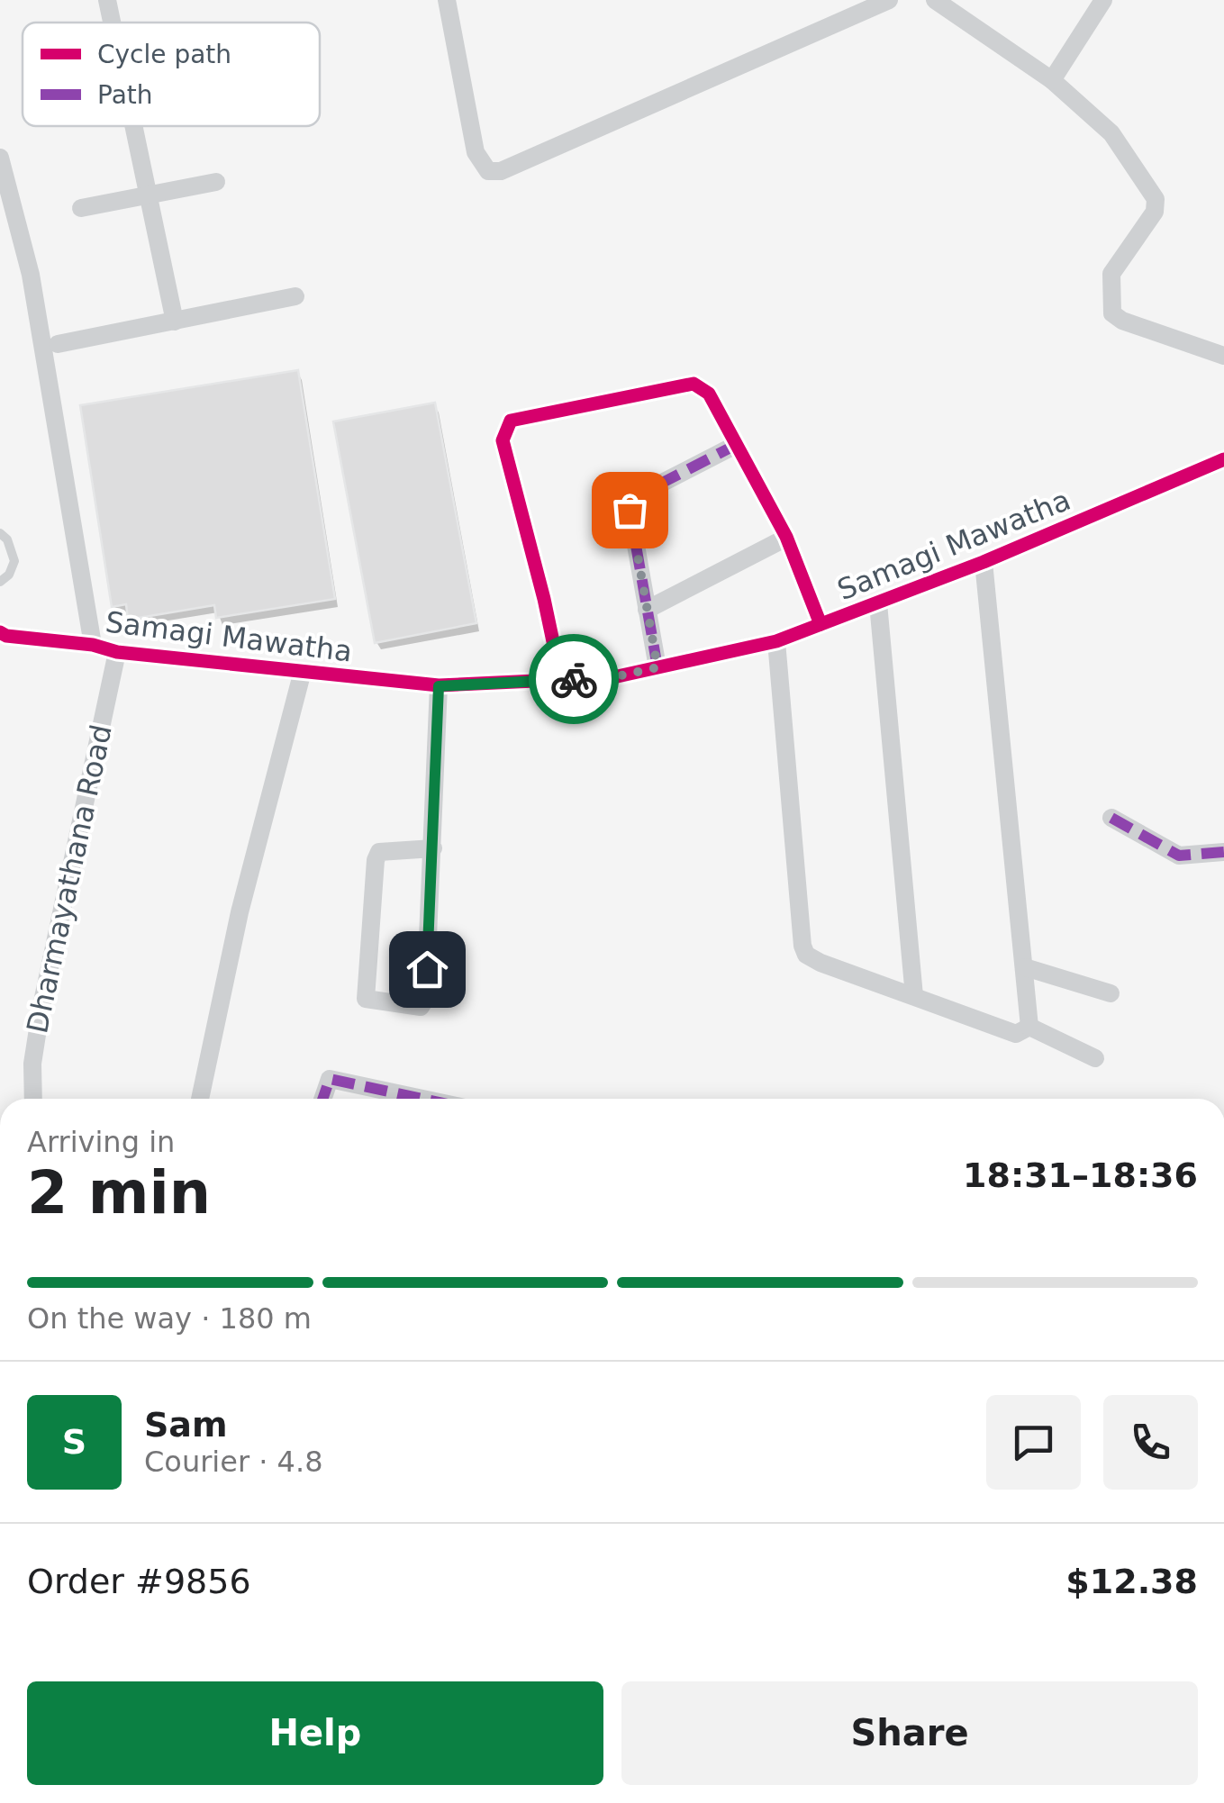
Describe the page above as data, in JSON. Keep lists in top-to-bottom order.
{
  "streets": {
    "street": ["Samagi Mawatha", "Dharmayathana Road"]
  },
  "crossings": [
    ["Samagi Mawatha", "Dharmayathana Road"]
  ],
  "legend": ["Cycle path", "Path"],
  "page": {
    "heading": ["2 min", "Arriving in", "18:31–18:36"],
    "panel": [
      "Sam",
      "Courier · 4.8",
      "Order #9856",
      "$12.38"
    ],
    "bar": "On the way · 180 m",
    "round": "S",
    "buttons": ["Help", "Share"]
  }
}
